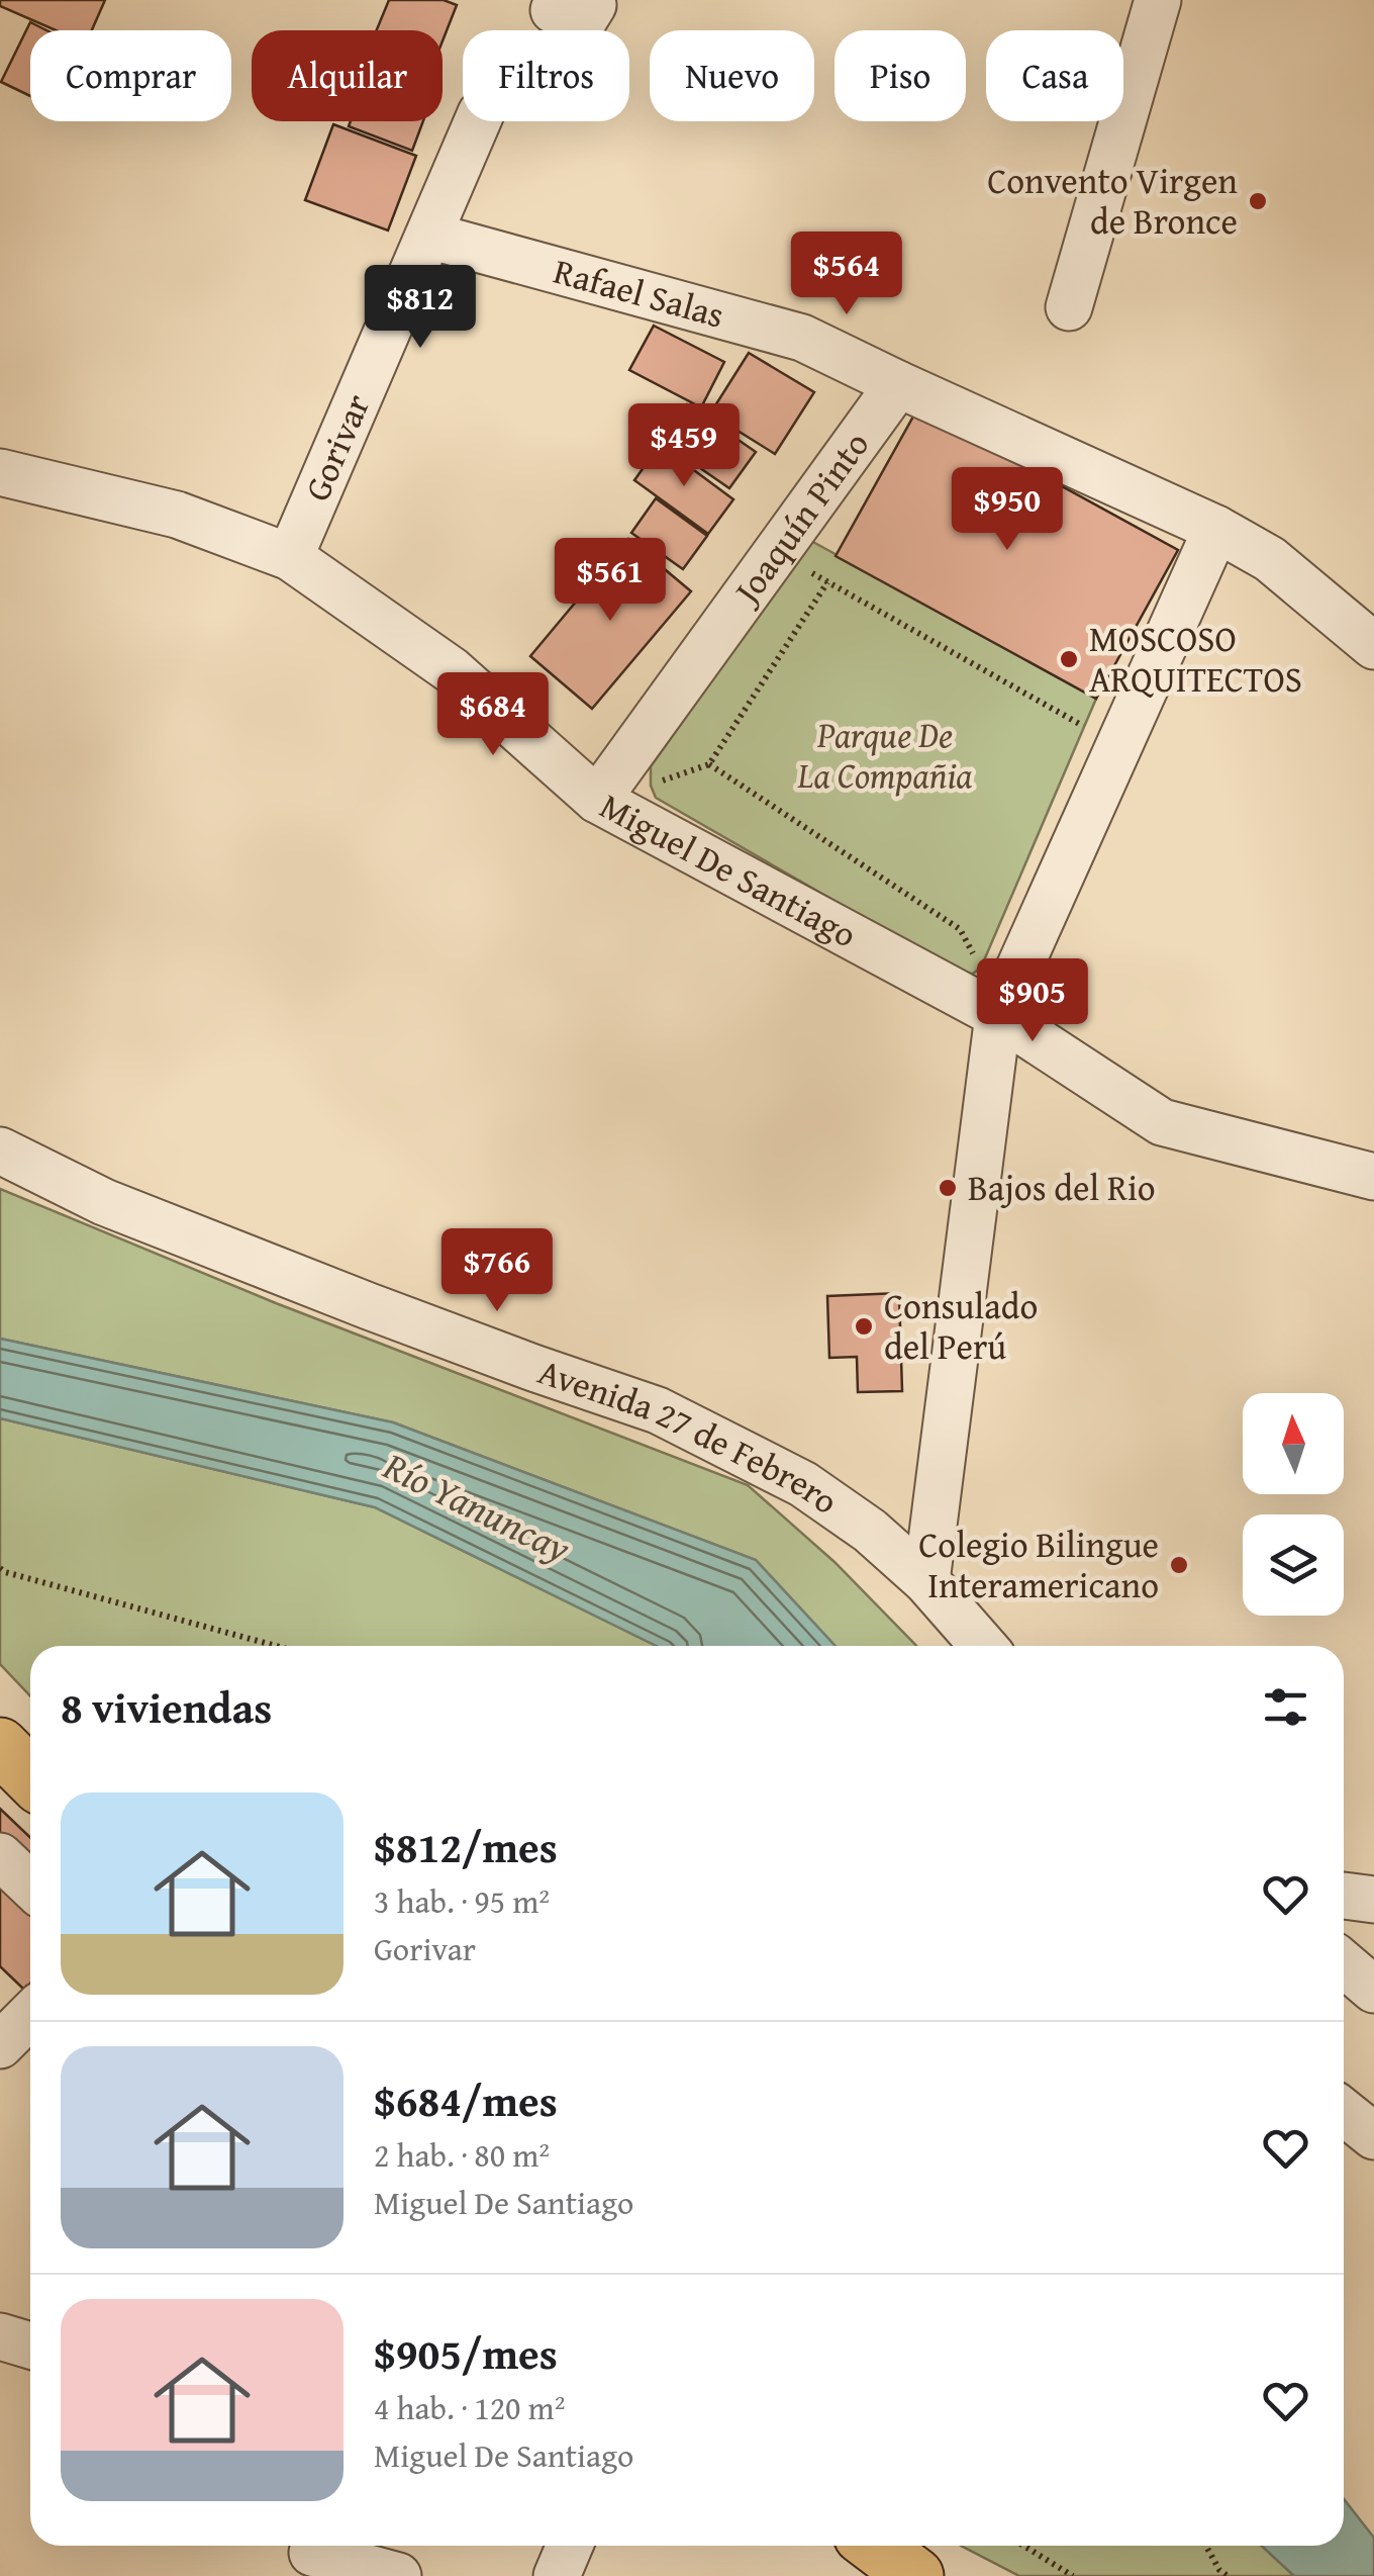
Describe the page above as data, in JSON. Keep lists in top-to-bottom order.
{
  "streets": {
    "street": [
      "Rafael Salas",
      "Gorivar",
      "Joaquín Pinto",
      "Miguel De Santiago",
      "Avenida 27 de Febrero"
    ]
  },
  "crossings": [
    ["Rafael Salas", "Gorivar"],
    ["Rafael Salas", "Joaquín Pinto"],
    ["Gorivar", "Miguel De Santiago"],
    ["Joaquín Pinto", "Miguel De Santiago"]
  ],
  "water": ["Río Yanuncay"],
  "parks": ["Parque De La Compañia"],
  "places": [
    "Convento Virgen de Bronce",
    "MOSCOSO ARQUITECTOS",
    "Bajos del Rio",
    "Consulado del Perú",
    "Colegio Bilingue Interamericano"
  ],
  "north": "top",
  "page": {
    "chip": [
      "Comprar",
      "Alquilar",
      "Filtros",
      "Nuevo",
      "Piso",
      "Casa"
    ],
    "price": [
      "$564",
      "$812",
      "$459",
      "$950",
      "$561",
      "$684",
      "$905",
      "$766"
    ],
    "heading": "8 viviendas",
    "list": [
      {
        "name": "$812/mes",
        "note": "3 hab. · 95 m² · Gorivar"
      },
      {
        "name": "$684/mes",
        "note": "2 hab. · 80 m² · Miguel De Santiago"
      },
      {
        "name": "$905/mes",
        "note": "4 hab. · 120 m² · Miguel De Santiago"
      }
    ]
  }
}
